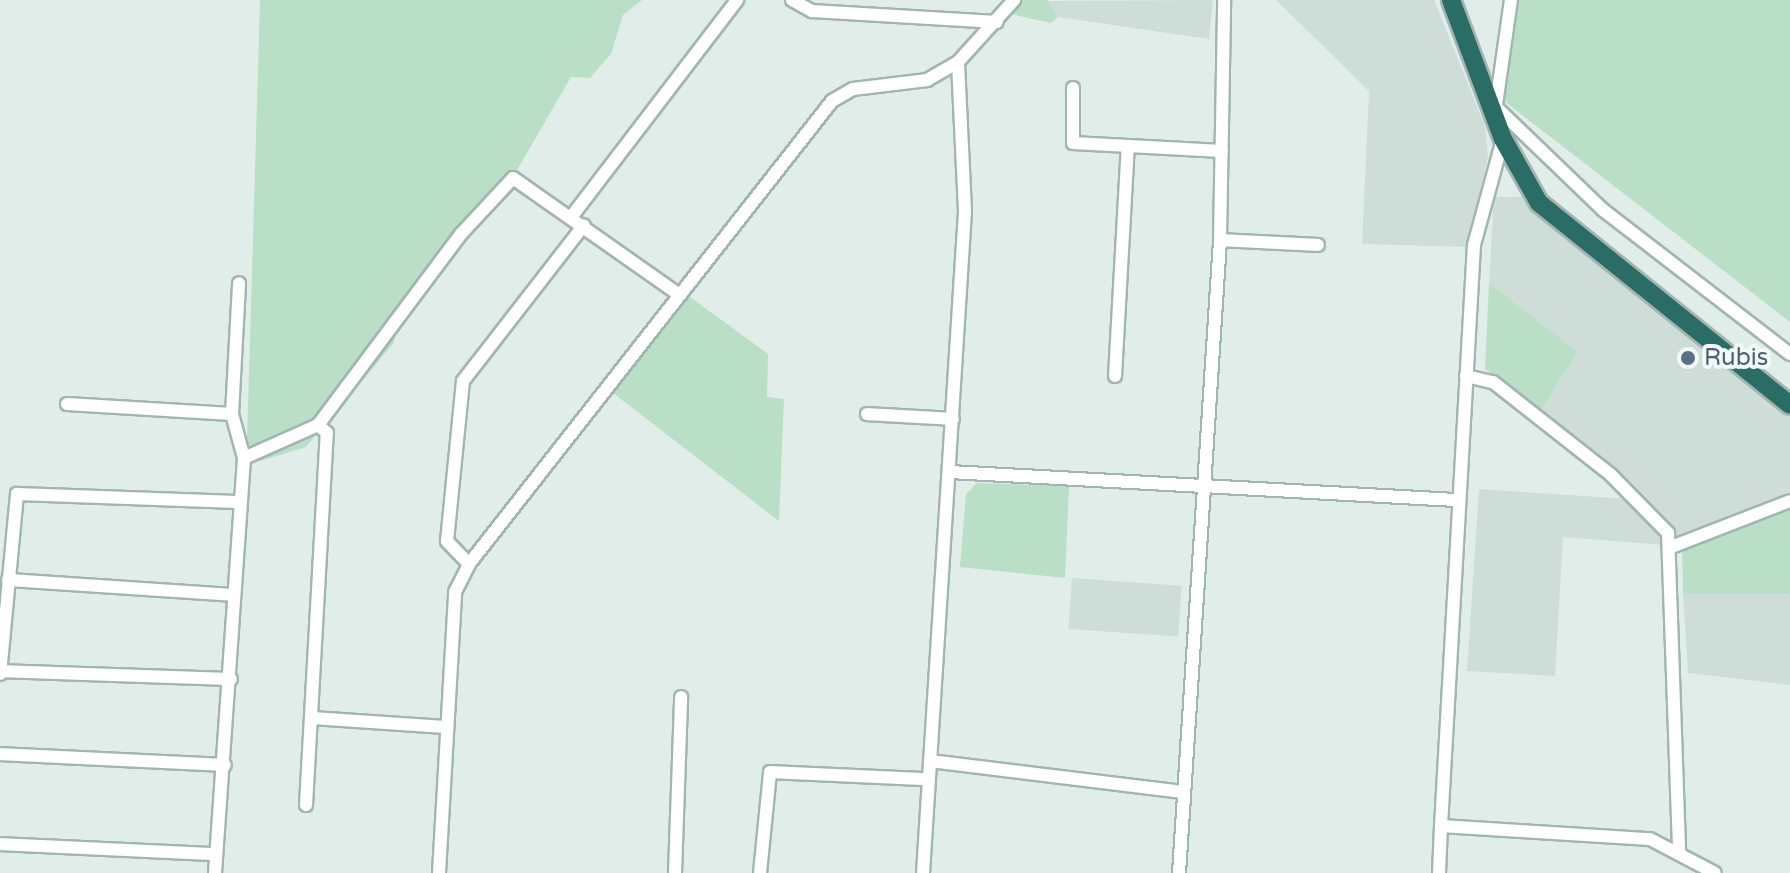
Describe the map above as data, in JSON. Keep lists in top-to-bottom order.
{
  "places": ["Rubis"]
}
